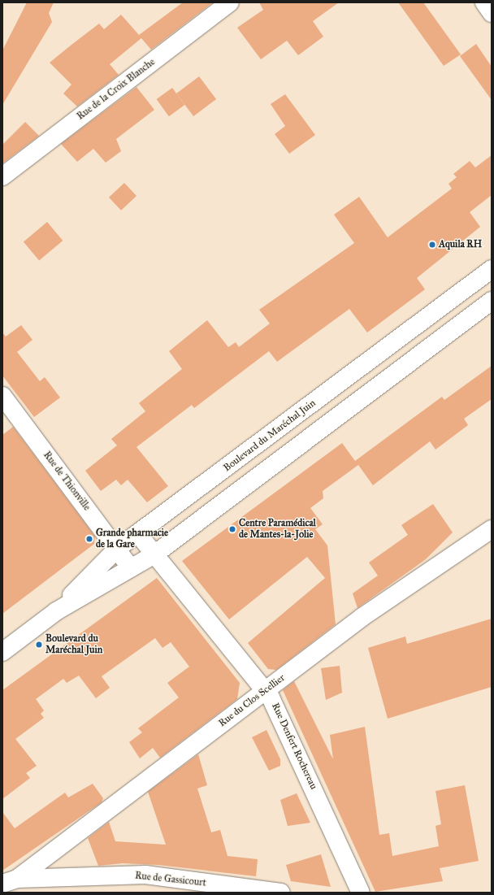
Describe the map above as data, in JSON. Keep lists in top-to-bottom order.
{
  "streets": {
    "street": [
      "Rue de la Croix Blanche",
      "Boulevard du Maréchal Juin",
      "Rue de Thionville",
      "Rue du Clos Scellier",
      "Rue Denfert Rochereau",
      "Rue de Gassicourt"
    ]
  },
  "crossings": [
    ["Boulevard du Maréchal Juin", "Rue de Thionville"],
    ["Boulevard du Maréchal Juin", "Rue Denfert Rochereau"],
    ["Rue du Clos Scellier", "Rue Denfert Rochereau"],
    ["Rue du Clos Scellier", "Rue de Gassicourt"]
  ],
  "places": [
    "Aquila RH",
    "Centre Paramédical de Mantes-la-Jolie",
    "Grande pharmacie de la Gare",
    "Boulevard du Maréchal Juin"
  ]
}
